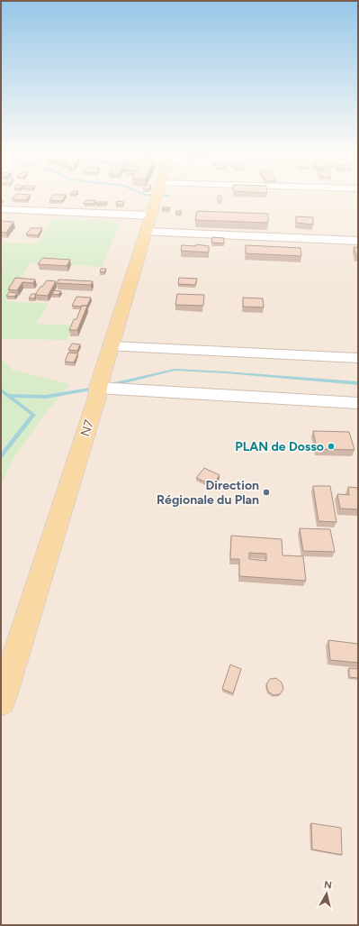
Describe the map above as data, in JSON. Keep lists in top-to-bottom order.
{
  "streets": {
    "main road": ["N7"]
  },
  "places": ["PLAN de Dosso", "Direction Régionale du Plan"],
  "north": "top"
}
